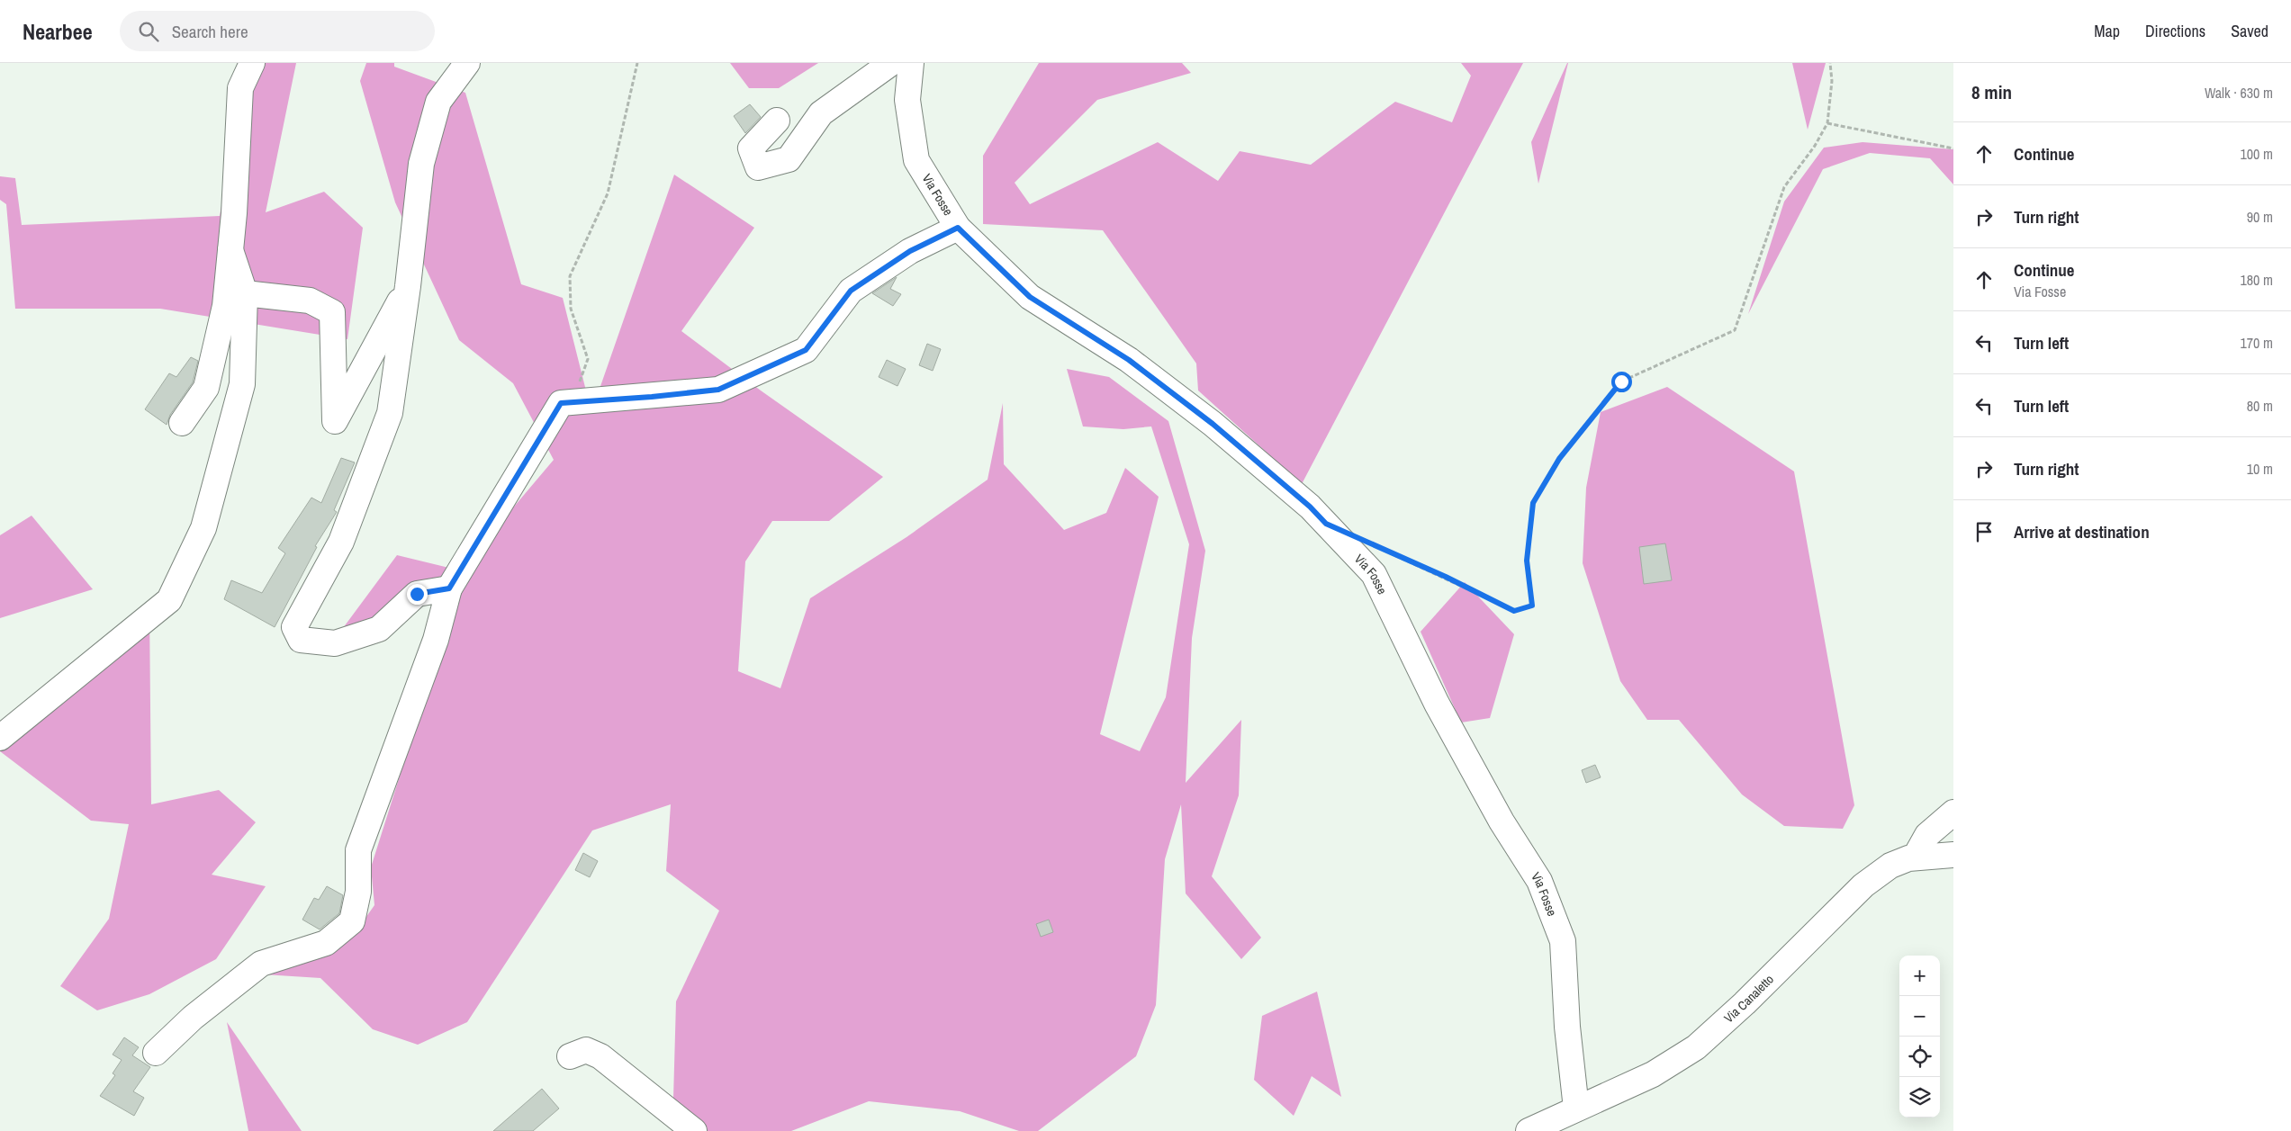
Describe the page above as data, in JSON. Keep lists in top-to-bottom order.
{
  "streets": {
    "street": ["Via Fosse", "Via Canaletto"]
  },
  "crossings": [
    ["Via Fosse", "Via Canaletto"]
  ],
  "page": {
    "header": "Nearbee",
    "search": "Search here",
    "nav": ["Map", "Directions", "Saved"],
    "heading": ["8 min", "Walk · 630 m"],
    "list": [
      ["Continue", "100 m"],
      ["Turn right", "90 m"],
      ["Continue", "Via Fosse", "180 m"],
      ["Turn left", "170 m"],
      ["Turn left", "80 m"],
      ["Turn right", "10 m"],
      "Arrive at destination"
    ],
    "map_buttons": ["+", "−"]
  }
}
